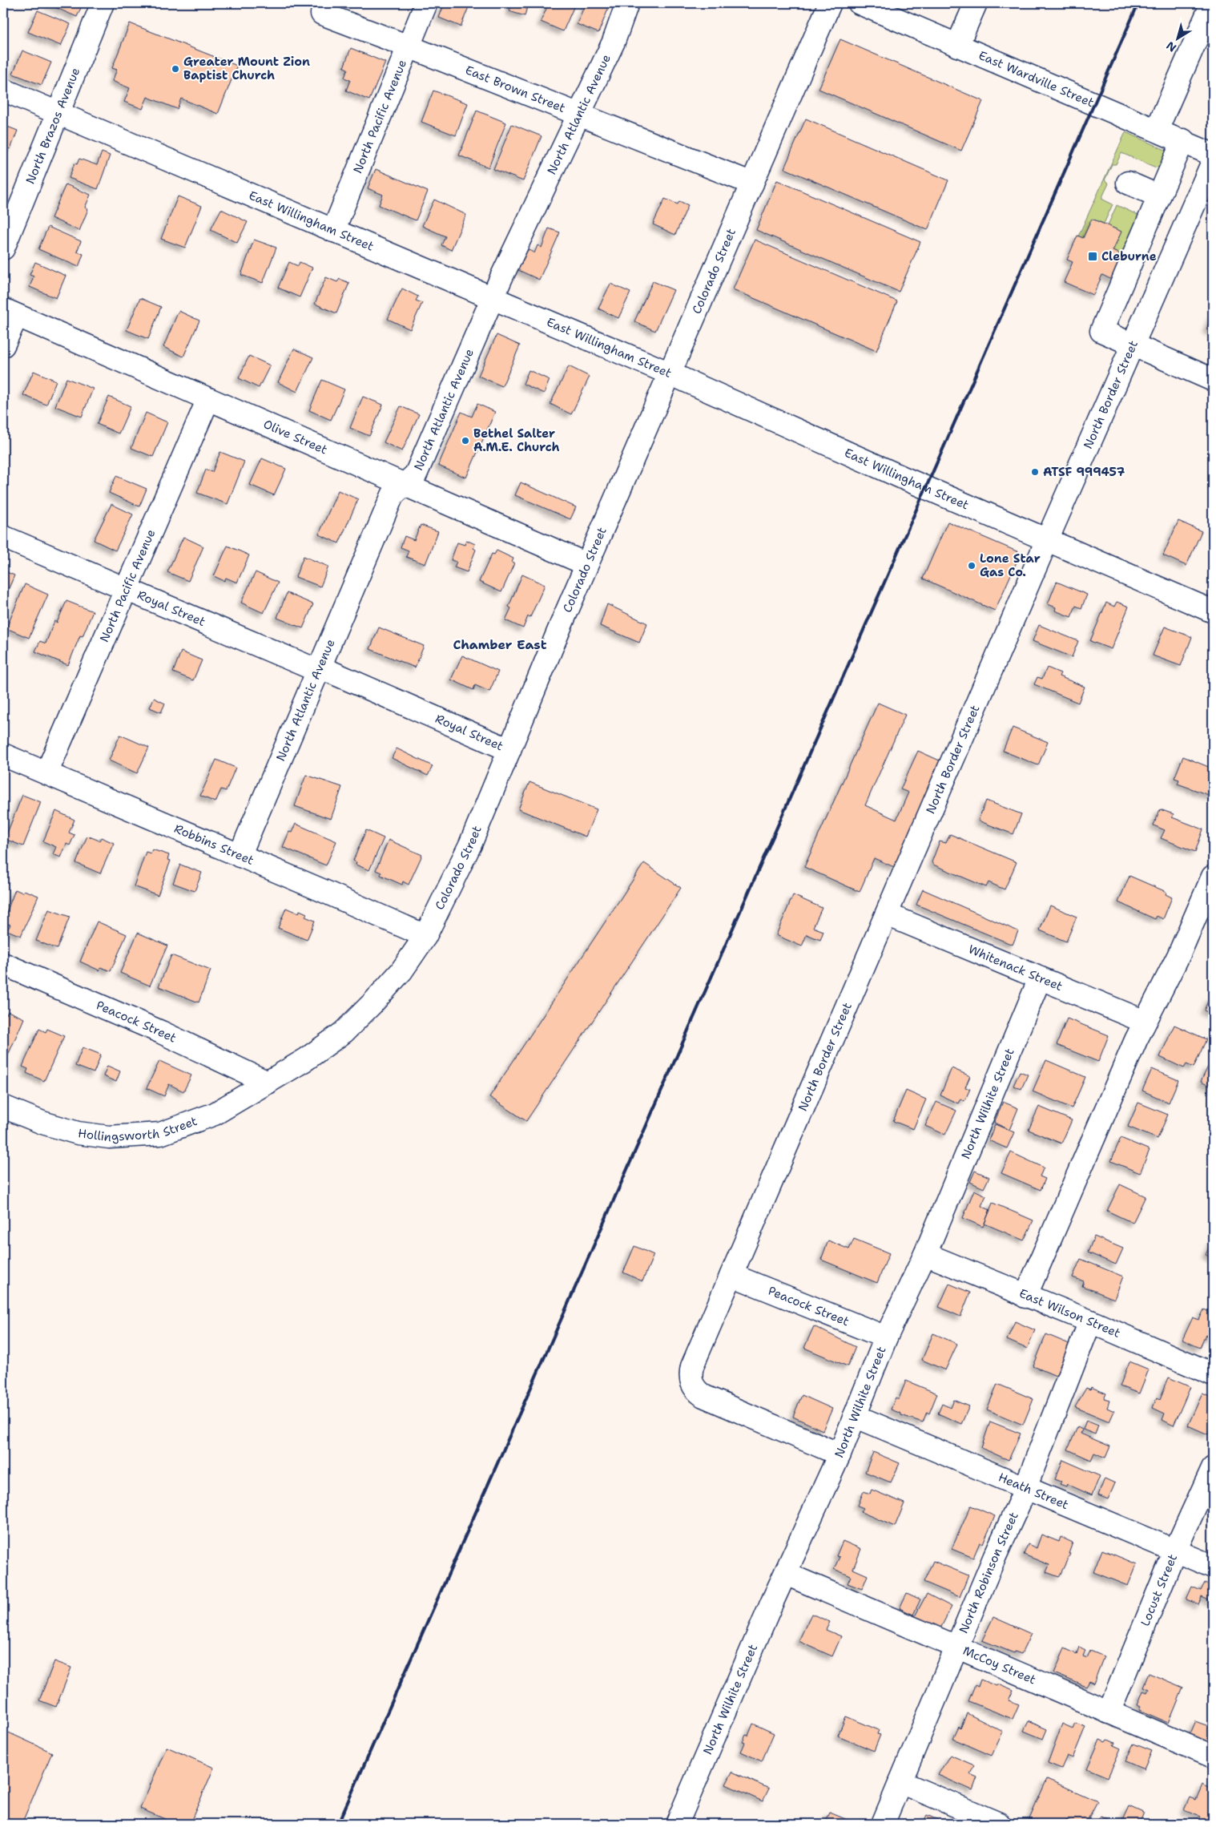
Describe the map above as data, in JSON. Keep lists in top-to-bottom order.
{
  "streets": {
    "street": [
      "East Wardville Street",
      "East Brown Street",
      "North Atlantic Avenue",
      "North Pacific Avenue",
      "North Brazos Avenue",
      "East Willingham Street",
      "Colorado Street",
      "North Border Street",
      "Olive Street",
      "Royal Street",
      "Robbins Street",
      "Whitenack Street",
      "Peacock Street",
      "North Wilhite Street",
      "Hollingsworth Street",
      "East Wilson Street",
      "Heath Street",
      "North Robinson Street",
      "Locust Street",
      "McCoy Street"
    ]
  },
  "crossings": [
    ["East Brown Street", "North Atlantic Avenue"],
    ["East Brown Street", "North Pacific Avenue"],
    ["East Brown Street", "Colorado Street"],
    ["North Atlantic Avenue", "East Willingham Street"],
    ["North Atlantic Avenue", "Olive Street"],
    ["North Atlantic Avenue", "Royal Street"],
    ["North Atlantic Avenue", "Robbins Street"],
    ["North Pacific Avenue", "East Willingham Street"],
    ["North Pacific Avenue", "Olive Street"],
    ["North Pacific Avenue", "Royal Street"],
    ["North Pacific Avenue", "Robbins Street"],
    ["North Brazos Avenue", "East Willingham Street"],
    ["East Willingham Street", "Colorado Street"],
    ["East Willingham Street", "North Border Street"],
    ["Colorado Street", "Olive Street"],
    ["Colorado Street", "Royal Street"],
    ["Colorado Street", "Robbins Street"],
    ["Colorado Street", "Peacock Street"],
    ["Colorado Street", "Hollingsworth Street"],
    ["North Border Street", "Whitenack Street"],
    ["North Border Street", "Peacock Street"],
    ["North Border Street", "North Wilhite Street"],
    ["Whitenack Street", "North Wilhite Street"],
    ["Peacock Street", "North Wilhite Street"],
    ["Peacock Street", "Hollingsworth Street"],
    ["North Wilhite Street", "East Wilson Street"],
    ["North Wilhite Street", "Heath Street"],
    ["North Wilhite Street", "McCoy Street"],
    ["East Wilson Street", "North Robinson Street"],
    ["Heath Street", "North Robinson Street"],
    ["Heath Street", "Locust Street"],
    ["North Robinson Street", "McCoy Street"],
    ["Locust Street", "McCoy Street"]
  ],
  "districts": ["Chamber East"],
  "places": {
    "other": [
      "Greater Mount Zion Baptist Church",
      "Bethel Salter A.M.E. Church",
      "ATSF 999457",
      "Lone Star Gas Co."
    ],
    "transit": ["Cleburne"]
  },
  "north": "bottom left"
}
